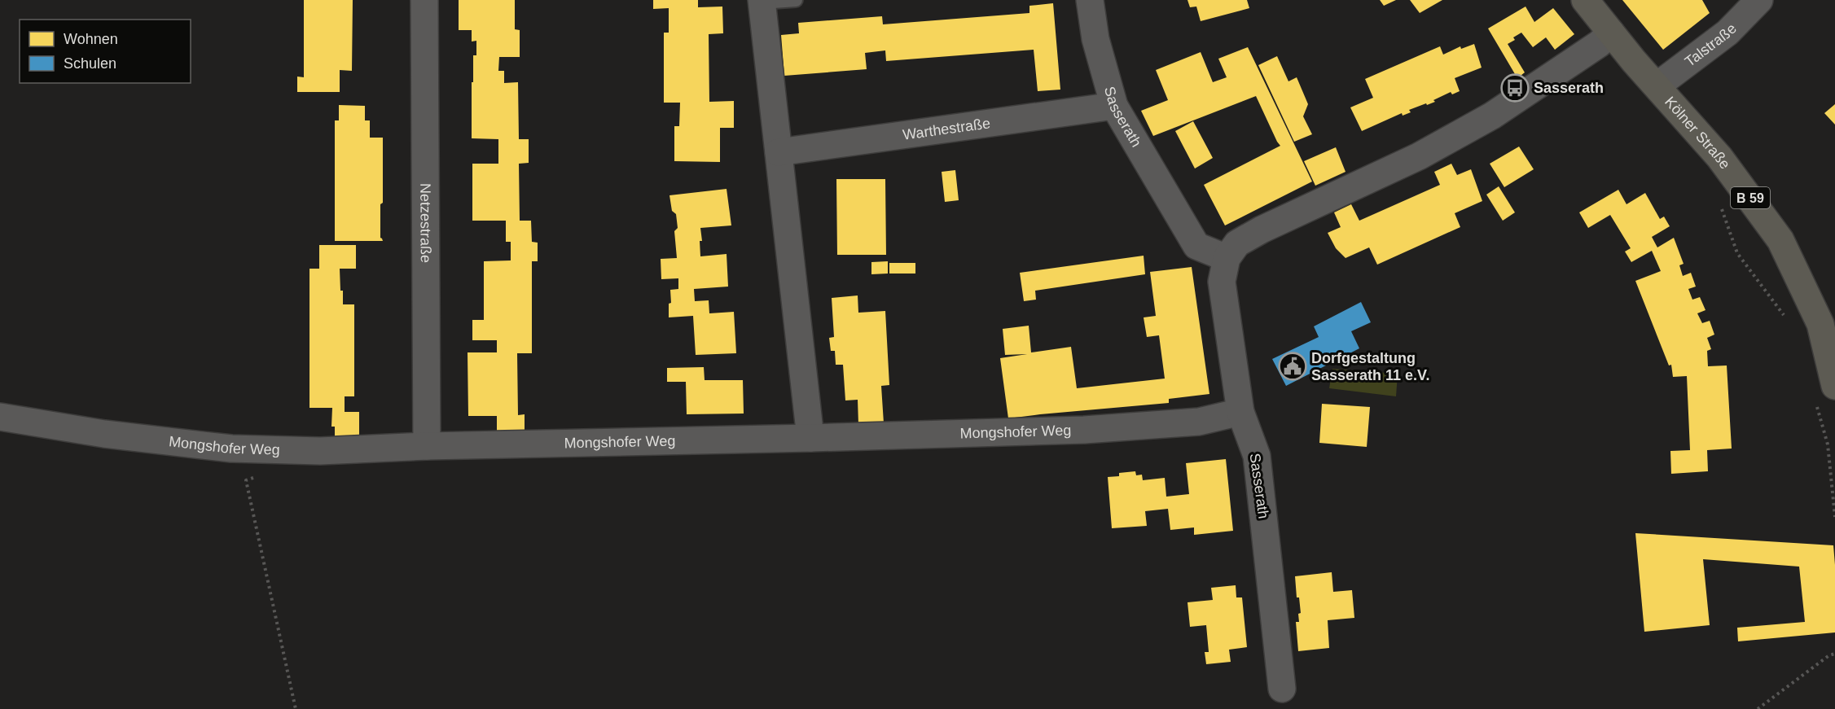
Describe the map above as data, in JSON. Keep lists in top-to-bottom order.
{
  "streets": {
    "main road": ["Kölner Straße", "B 59"],
    "street": [
      "Talstraße",
      "Sasserath",
      "Warthestraße",
      "Netzestraße",
      "Mongshofer Weg"
    ]
  },
  "crossings": [
    ["Talstraße", "Kölner Straße"],
    ["Sasserath", "Warthestraße"],
    ["Sasserath", "Mongshofer Weg"],
    ["Netzestraße", "Mongshofer Weg"]
  ],
  "places": {
    "bus stop": ["Sasserath"],
    "public building": ["Dorfgestaltung Sasserath 11 e.V."]
  },
  "legend": ["Wohnen", "Schulen"]
}
